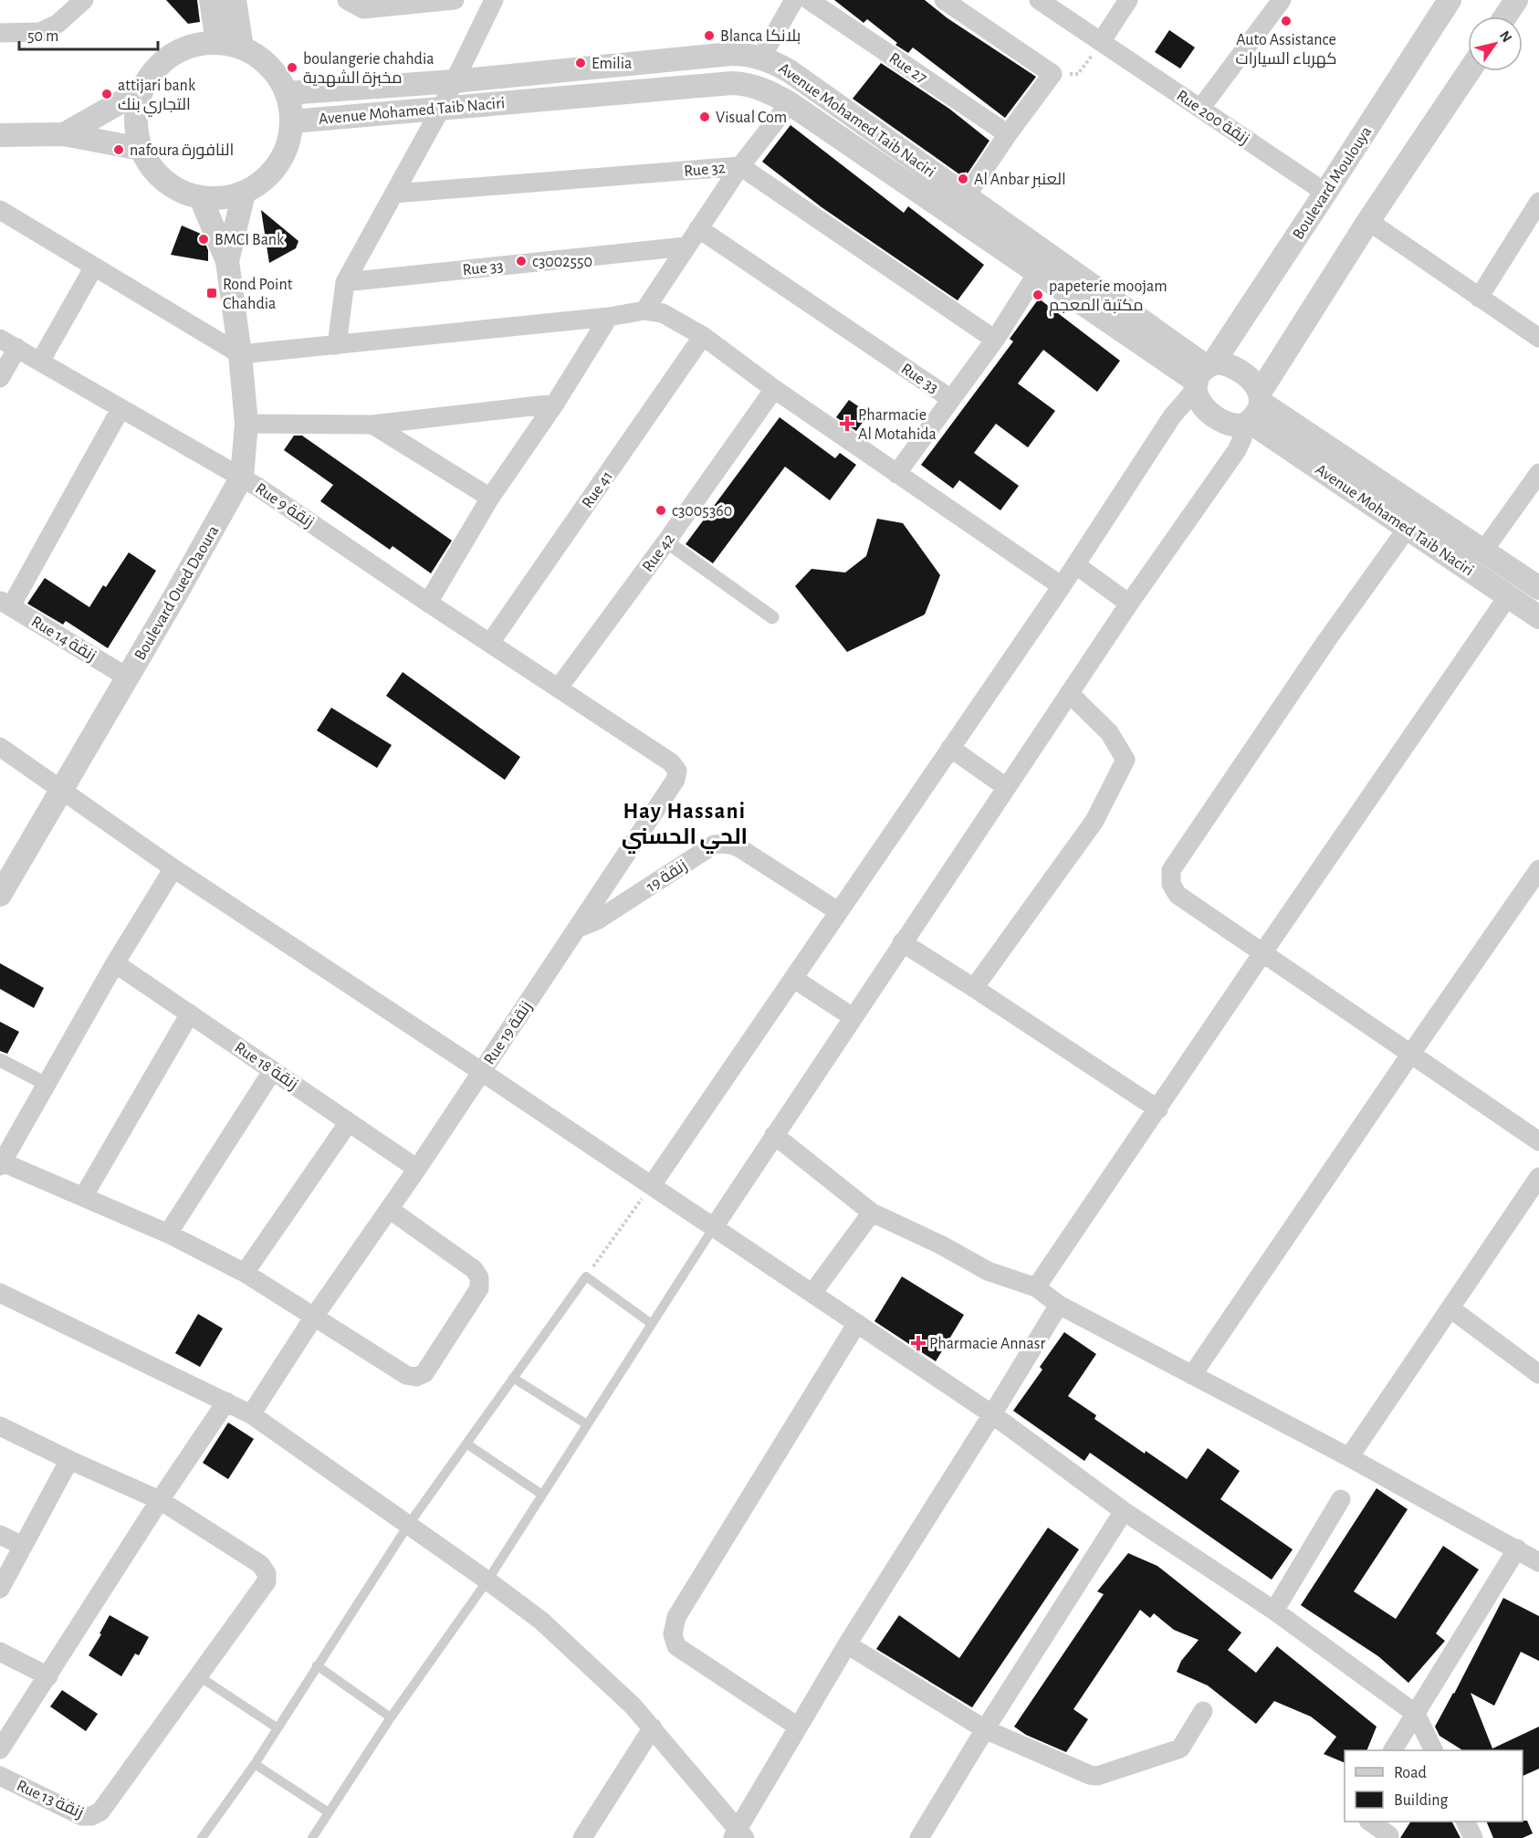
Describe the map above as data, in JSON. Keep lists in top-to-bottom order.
{
  "streets": {
    "street": [
      "Rue 27",
      "Avenue Mohamed Taib Naciri",
      "Rue 200 زنقة",
      "Rue 32",
      "Boulevard Moulouya",
      "Rue 33",
      "Rue 41",
      "Rue 9 زنقة",
      "Rue 42",
      "Boulevard Oued Daoura",
      "Rue 14 زنقة",
      "19 زنقة",
      "Rue 19 زنقة",
      "Rue 18 زنقة",
      "Rue 13 زنقة"
    ]
  },
  "crossings": [
    ["Avenue Mohamed Taib Naciri", "Boulevard Moulouya"],
    ["Avenue Mohamed Taib Naciri", "Boulevard Oued Daoura"],
    ["Rue 200 زنقة", "Boulevard Moulouya"],
    ["Rue 41", "Rue 9 زنقة"],
    ["Rue 9 زنقة", "Rue 42"],
    ["Rue 9 زنقة", "Boulevard Oued Daoura"],
    ["Rue 9 زنقة", "Rue 19 زنقة"],
    ["Rue 42", "Rue 19 زنقة"],
    ["Boulevard Oued Daoura", "Rue 14 زنقة"],
    ["19 زنقة", "Rue 19 زنقة"],
    ["Rue 19 زنقة", "Rue 18 زنقة"]
  ],
  "districts": ["Hay Hassani الحي الحسني"],
  "places": {
    "other": [
      "Auto Assistance كهرباء السيارات",
      "Blanca بلانكا",
      "Emilia",
      "boulangerie chahdia مخبزة الشهدية",
      "attijari bank التجاري بنك",
      "Visual Com",
      "nafoura النافورة",
      "Al Anbar العنبر",
      "BMCI Bank",
      "c3002550",
      "papeterie moojam مكتبة المعجم",
      "c3005360"
    ],
    "transit": ["Rond Point Chahdia"],
    "health": ["Pharmacie Al Motahida", "Pharmacie Annasr"]
  },
  "legend": ["Road", "Building"],
  "scale_bar": "50 m",
  "north": "top right"
}
